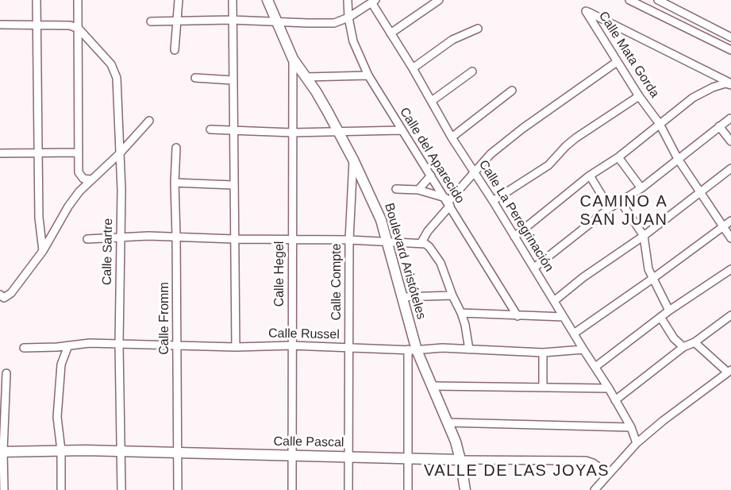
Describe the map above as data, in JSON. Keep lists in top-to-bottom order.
{
  "streets": {
    "street": [
      "Calle Mata Gorda",
      "Calle del Aparecido",
      "Calle La Peregrinación",
      "Calle Sartre",
      "Boulevard Aristóteles",
      "Calle Hegel",
      "Calle Compte",
      "Calle Fromm",
      "Calle Russel",
      "Calle Pascal"
    ]
  },
  "crossings": [
    ["Calle La Peregrinación", "Calle Russel"],
    ["Calle Sartre", "Calle Russel"],
    ["Calle Sartre", "Calle Pascal"],
    ["Boulevard Aristóteles", "Calle Hegel"],
    ["Boulevard Aristóteles", "Calle Compte"],
    ["Boulevard Aristóteles", "Calle Russel"],
    ["Boulevard Aristóteles", "Calle Pascal"],
    ["Calle Hegel", "Calle Russel"],
    ["Calle Hegel", "Calle Pascal"],
    ["Calle Compte", "Calle Russel"],
    ["Calle Compte", "Calle Pascal"],
    ["Calle Fromm", "Calle Russel"],
    ["Calle Fromm", "Calle Pascal"]
  ],
  "districts": ["CAMINO A SAN JUAN", "VALLE DE LAS JOYAS"]
}
